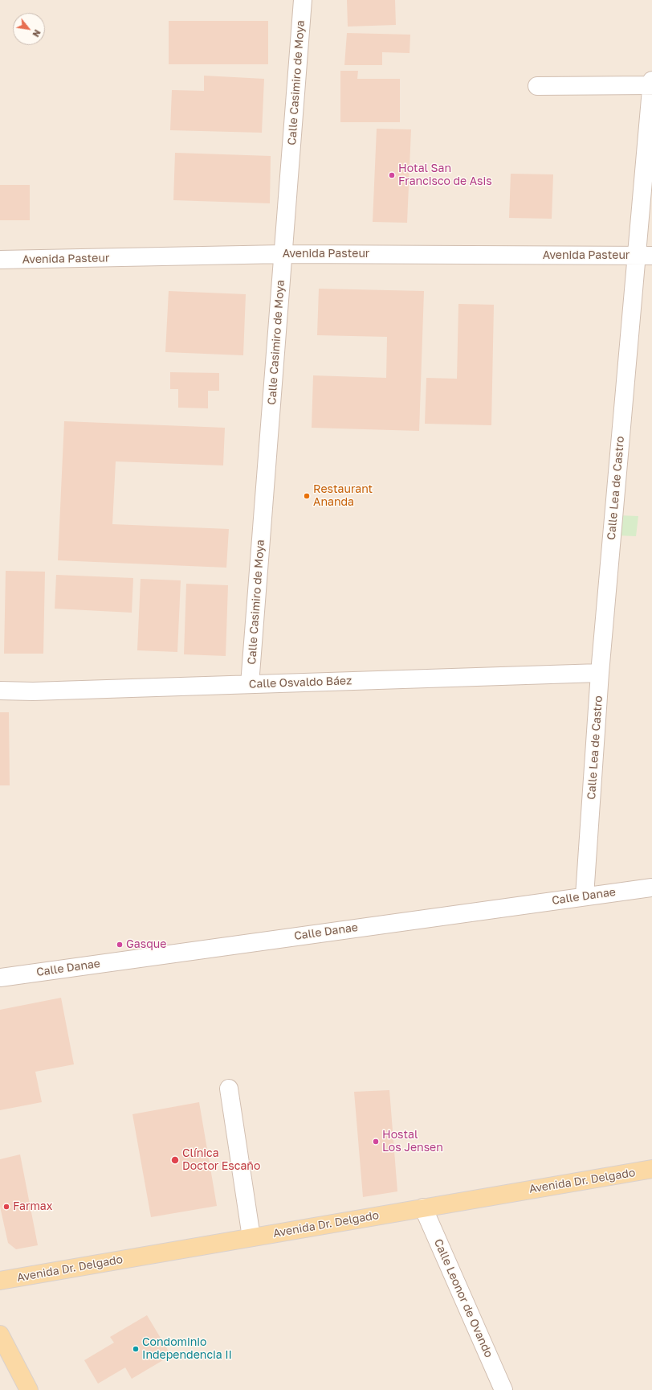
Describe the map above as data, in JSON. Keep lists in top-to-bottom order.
{
  "streets": {
    "main road": ["Avenida Dr. Delgado"],
    "street": [
      "Calle Casimiro de Moya",
      "Avenida Pasteur",
      "Calle Lea de Castro",
      "Calle Osvaldo Báez",
      "Calle Danae",
      "Calle Leonor de Ovando"
    ]
  },
  "crossings": [
    ["Calle Casimiro de Moya", "Avenida Pasteur"],
    ["Calle Casimiro de Moya", "Calle Osvaldo Báez"],
    ["Avenida Pasteur", "Calle Lea de Castro"],
    ["Calle Lea de Castro", "Calle Osvaldo Báez"],
    ["Calle Lea de Castro", "Calle Danae"],
    ["Avenida Dr. Delgado", "Calle Leonor de Ovando"]
  ],
  "places": [
    "Hotal San Francisco de Asis",
    "Restaurant Ananda",
    "Gasque",
    "Hostal Los Jensen",
    "Clínica Doctor Escaño",
    "Farmax",
    "Condominio Independencia II"
  ],
  "north": "bottom right"
}
